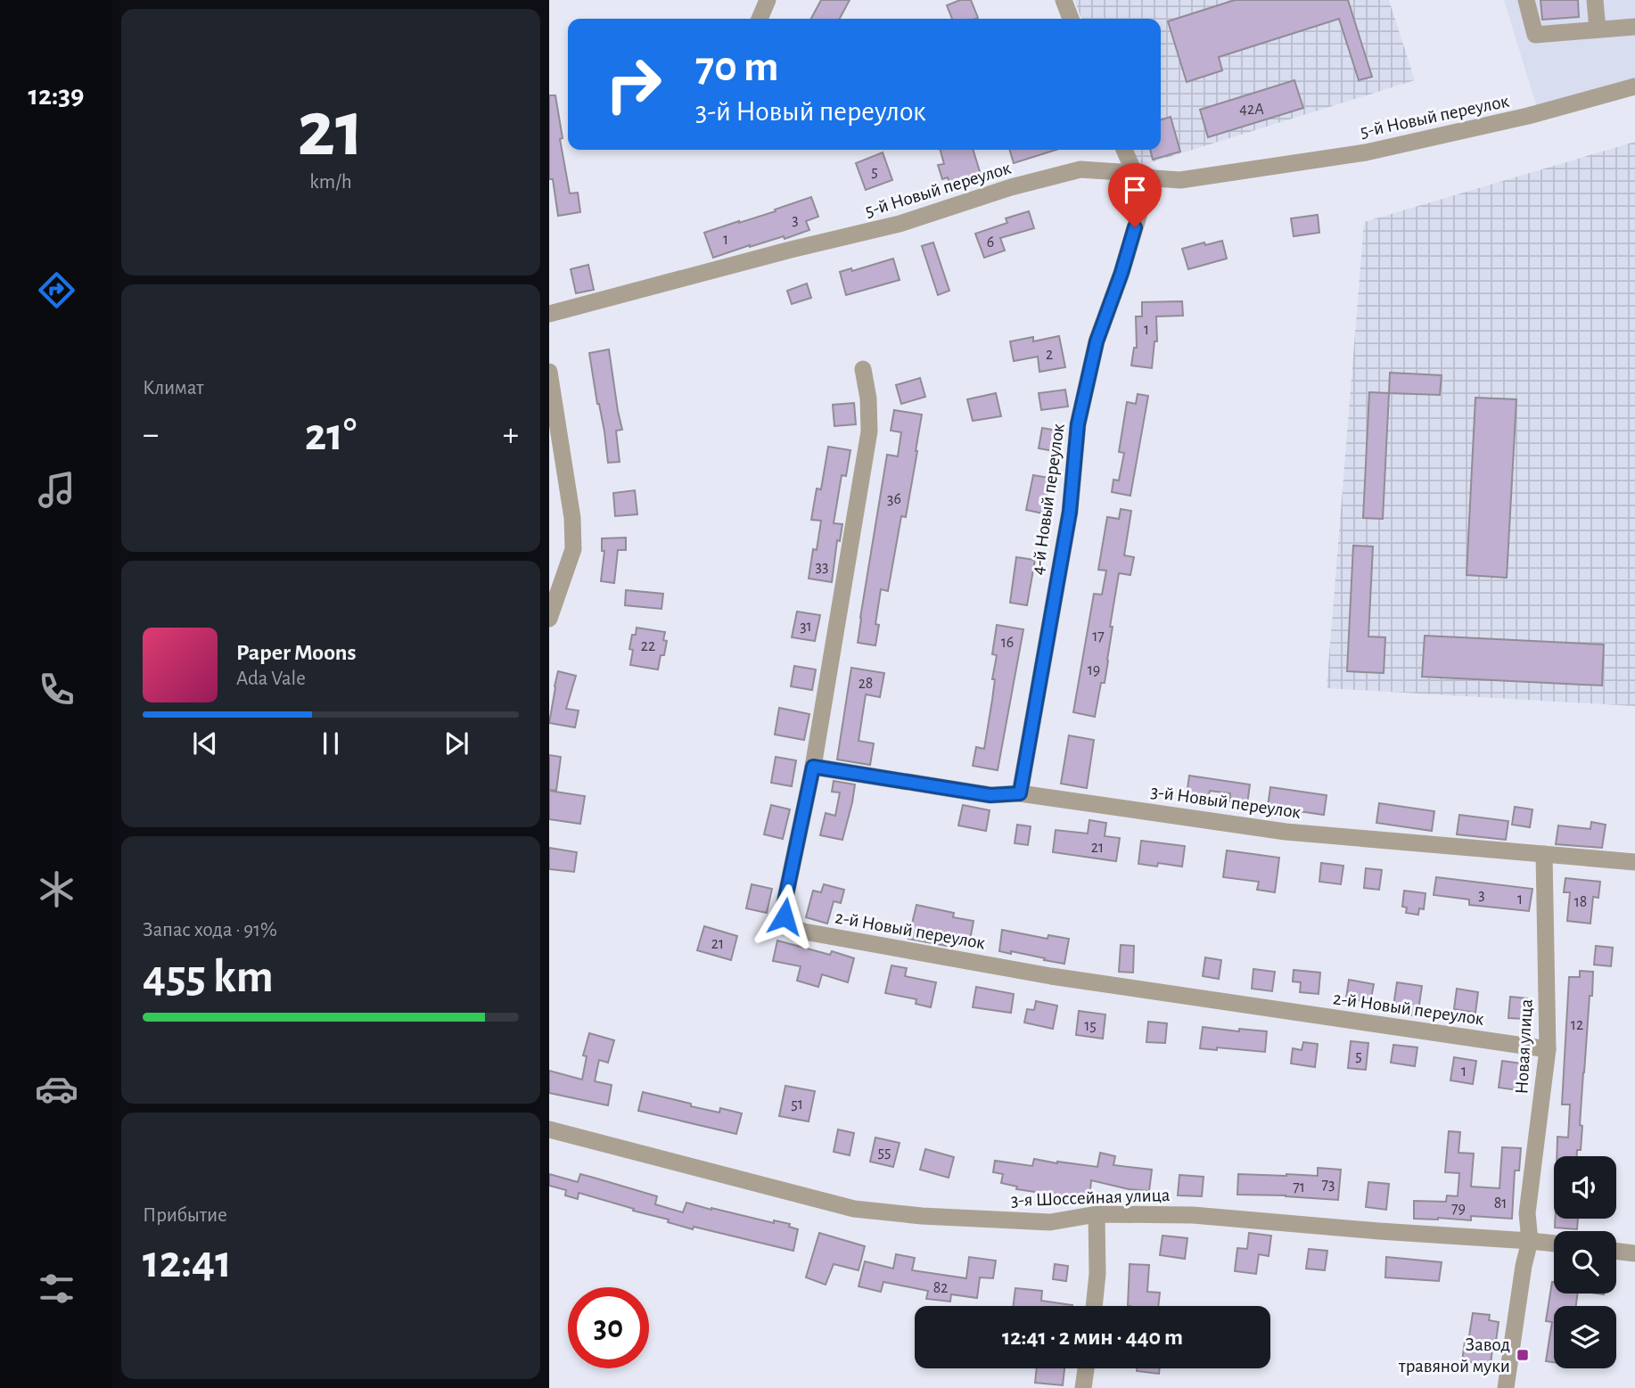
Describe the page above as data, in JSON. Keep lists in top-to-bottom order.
{
  "streets": {
    "street": [
      "5-й Новый переулок",
      "4-й Новый переулок",
      "3-й Новый переулок",
      "2-й Новый переулок",
      "Новая улица",
      "3-я Шоссейная улица"
    ]
  },
  "crossings": [
    ["5-й Новый переулок", "4-й Новый переулок"],
    ["4-й Новый переулок", "3-й Новый переулок"],
    ["3-й Новый переулок", "2-й Новый переулок"],
    ["3-й Новый переулок", "Новая улица"],
    ["2-й Новый переулок", "Новая улица"],
    ["Новая улица", "3-я Шоссейная улица"]
  ],
  "places": {
    "transit": ["Завод травяной муки"]
  },
  "house_numbers": [
    "42А",
    "5",
    "3",
    "1",
    "6",
    "1",
    "2",
    "36",
    "33",
    "31",
    "17",
    "16",
    "22",
    "19",
    "28",
    "21",
    "3",
    "1",
    "18",
    "21",
    "12",
    "15",
    "5",
    "1",
    "51",
    "55",
    "73",
    "71",
    "81",
    "79",
    "82"
  ],
  "page": {
    "tabs": "12:39",
    "tile": [
      ["21", "km/h"],
      "Климат",
      ["Запас хода · 91%", "455 km"],
      ["Прибытие", "12:41"]
    ],
    "turn": ["70 m", "3-й Новый переулок"],
    "heat": ["−", "21°", "+"],
    "song": ["Paper Moons", "Ada Vale"],
    "limit": "30",
    "trip": "12:41 · 2 мин · 440 m"
  }
}
